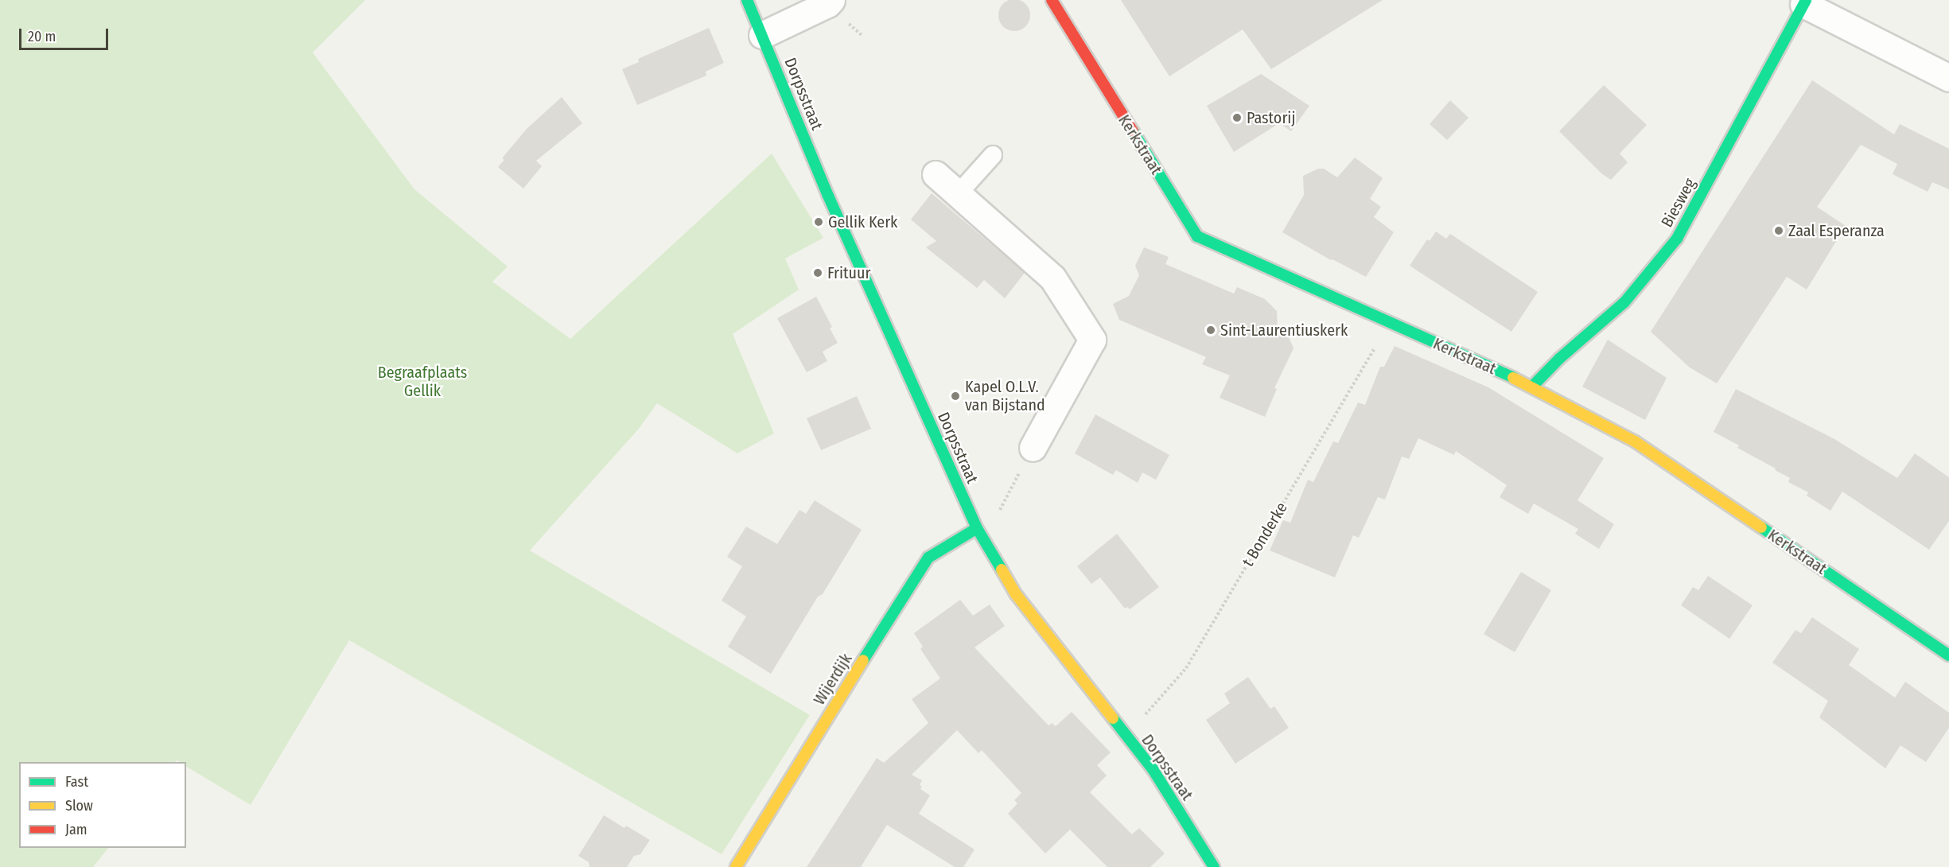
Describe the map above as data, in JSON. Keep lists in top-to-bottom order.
{
  "streets": {
    "street": [
      "Dorpsstraat",
      "Kerkstraat",
      "Biesweg",
      "Wijerdijk"
    ],
    "path": ["t Bonderke"]
  },
  "crossings": [
    ["Dorpsstraat", "t Bonderke"],
    ["Dorpsstraat", "Wijerdijk"],
    ["Kerkstraat", "Biesweg"],
    ["Kerkstraat", "t Bonderke"]
  ],
  "parks": ["Begraafplaats Gellik"],
  "places": [
    "Pastorij",
    "Gellik Kerk",
    "Zaal Esperanza",
    "Frituur",
    "Sint-Laurentiuskerk",
    "Kapel O.L.V. van Bijstand"
  ],
  "legend": ["Fast", "Slow", "Jam"],
  "scale_bar": "20 m"
}
